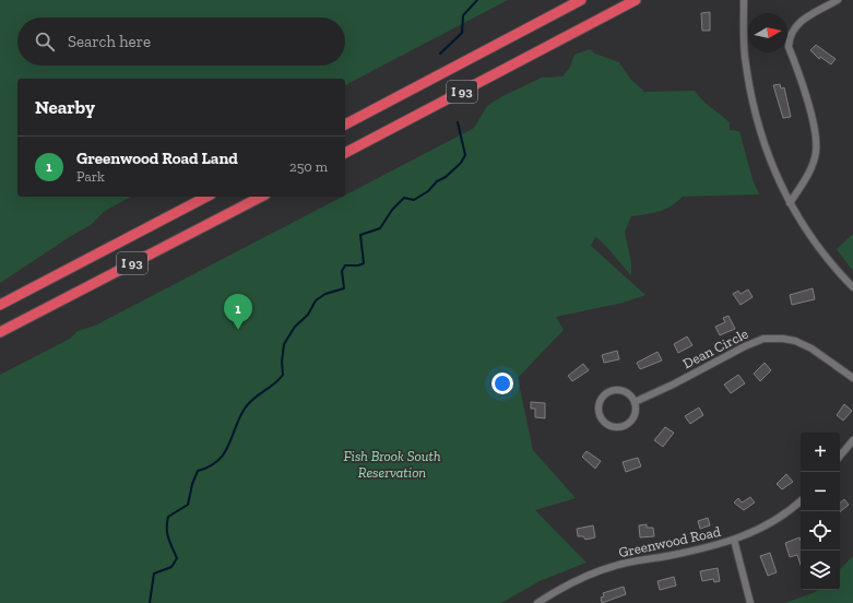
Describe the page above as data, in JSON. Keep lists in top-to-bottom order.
{
  "streets": {
    "highway": ["I 93"],
    "street": ["Dean Circle", "Greenwood Road"]
  },
  "parks": ["Fish Brook South Reservation"],
  "north": "right",
  "page": {
    "search": "Search here",
    "heading": "Nearby",
    "list": [
      {
        "mark": "1",
        "name": "Greenwood Road Land",
        "note": "Park",
        "value": "250 m"
      }
    ],
    "pins": "1",
    "map_buttons": ["+", "−"]
  }
}
